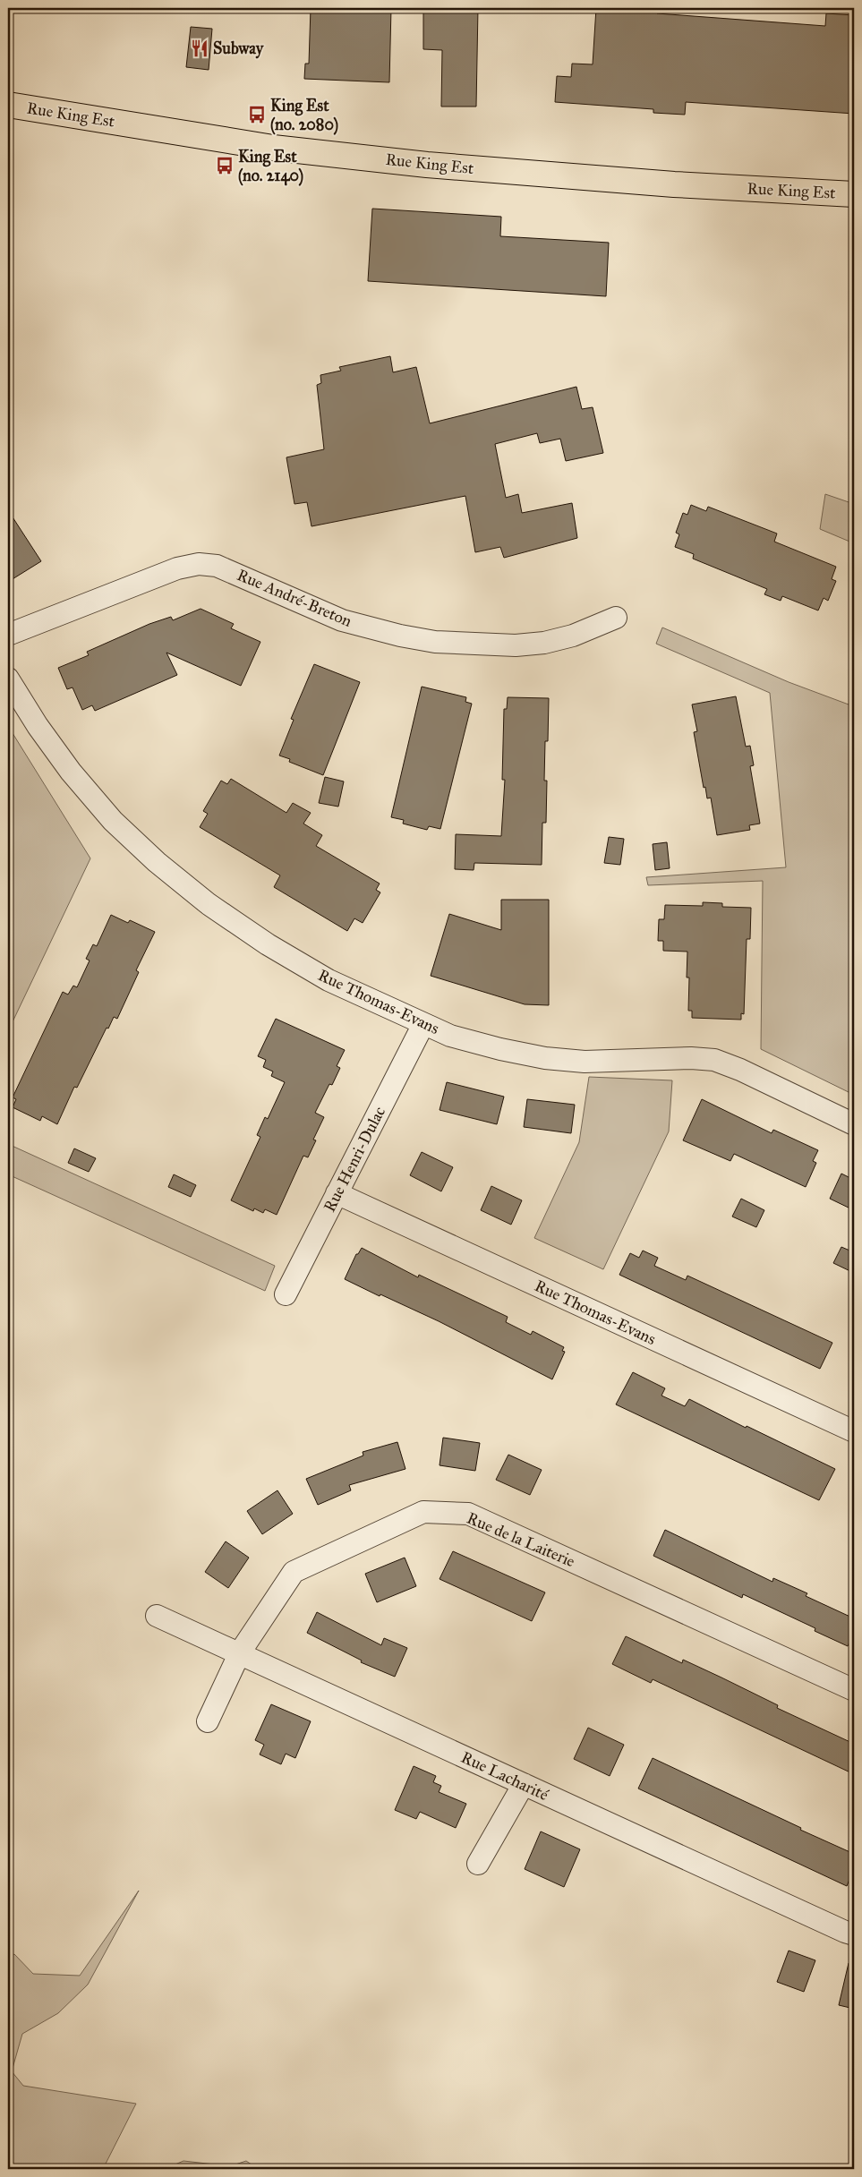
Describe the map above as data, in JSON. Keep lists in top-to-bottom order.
{
  "streets": {
    "main road": ["Rue King Est"],
    "street": [
      "Rue André-Breton",
      "Rue Thomas-Evans",
      "Rue Henri-Dulac",
      "Rue de la Laiterie",
      "Rue Lacharité"
    ]
  },
  "crossings": [
    ["Rue Thomas-Evans", "Rue Henri-Dulac"],
    ["Rue de la Laiterie", "Rue Lacharité"]
  ],
  "places": {
    "restaurant": ["Subway"],
    "bus stop": ["King Est (no. 2080)", "King Est (no. 2140)"]
  }
}
